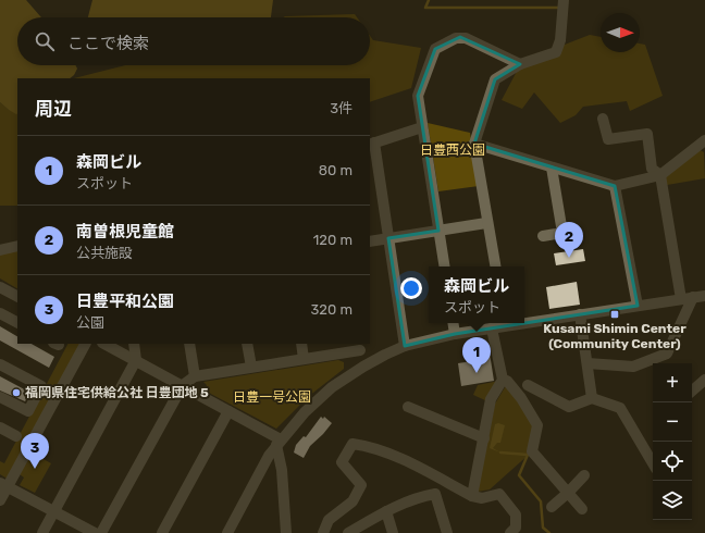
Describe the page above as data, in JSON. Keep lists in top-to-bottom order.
{
  "parks": ["日豊西公園", "日豊一号公園"],
  "places": {
    "transit": ["Kusami Shimin Center (Community Center)"],
    "other": ["福岡県住宅供給公社 日豊団地 5"]
  },
  "north": "right",
  "page": {
    "search": "ここで検索",
    "heading": ["周辺", "3件"],
    "list": [
      {
        "mark": "1",
        "name": "森岡ビル",
        "note": "スポット",
        "value": "80 m"
      },
      {
        "mark": "2",
        "name": "南曽根児童館",
        "note": "公共施設",
        "value": "120 m"
      },
      {
        "mark": "3",
        "name": "日豊平和公園",
        "note": "公園",
        "value": "320 m"
      }
    ],
    "pins": ["2", "1", "3"],
    "popup": ["森岡ビル", "スポット"],
    "map_buttons": ["+", "−"]
  }
}
